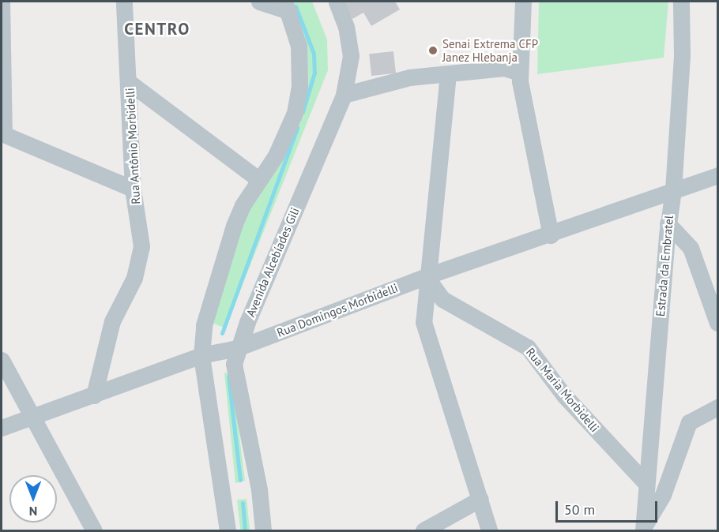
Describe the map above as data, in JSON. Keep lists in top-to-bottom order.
{
  "streets": {
    "street": [
      "Rua Antônio Morbidelli",
      "Avenida Alcebíades Gili",
      "Estrada da Embratel",
      "Rua Domingos Morbidelli",
      "Rua Maria Morbidelli"
    ]
  },
  "crossings": [
    ["Rua Antônio Morbidelli", "Rua Domingos Morbidelli"],
    ["Avenida Alcebíades Gili", "Rua Domingos Morbidelli"],
    ["Estrada da Embratel", "Rua Domingos Morbidelli"],
    ["Estrada da Embratel", "Rua Maria Morbidelli"],
    ["Rua Domingos Morbidelli", "Rua Maria Morbidelli"]
  ],
  "districts": ["CENTRO"],
  "places": ["Senai Extrema CFP Janez Hlebanja"],
  "scale_bar": "50 m",
  "north": "bottom"
}
